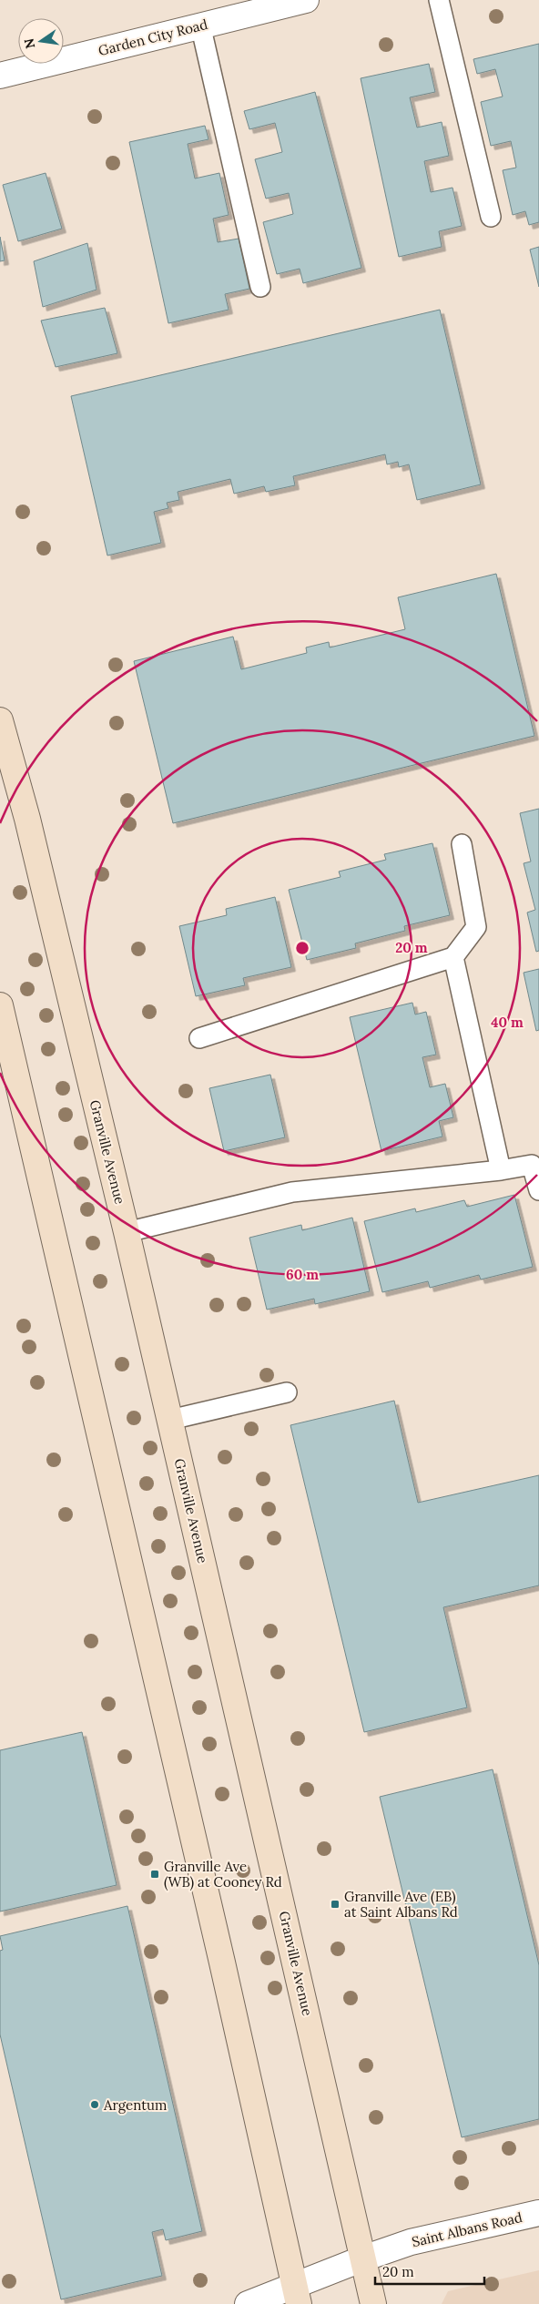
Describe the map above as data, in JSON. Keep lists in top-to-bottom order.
{
  "streets": {
    "main road": ["Granville Avenue"],
    "street": ["Garden City Road", "Saint Albans Road"]
  },
  "crossings": [
    ["Granville Avenue", "Saint Albans Road"]
  ],
  "places": {
    "transit": ["Granville Ave (WB) at Cooney Rd", "Granville Ave (EB) at Saint Albans Rd"],
    "other": ["Argentum"]
  },
  "scale_bar": "20 m",
  "north": "left",
  "rings": ["20 m", "40 m", "60 m"]
}
